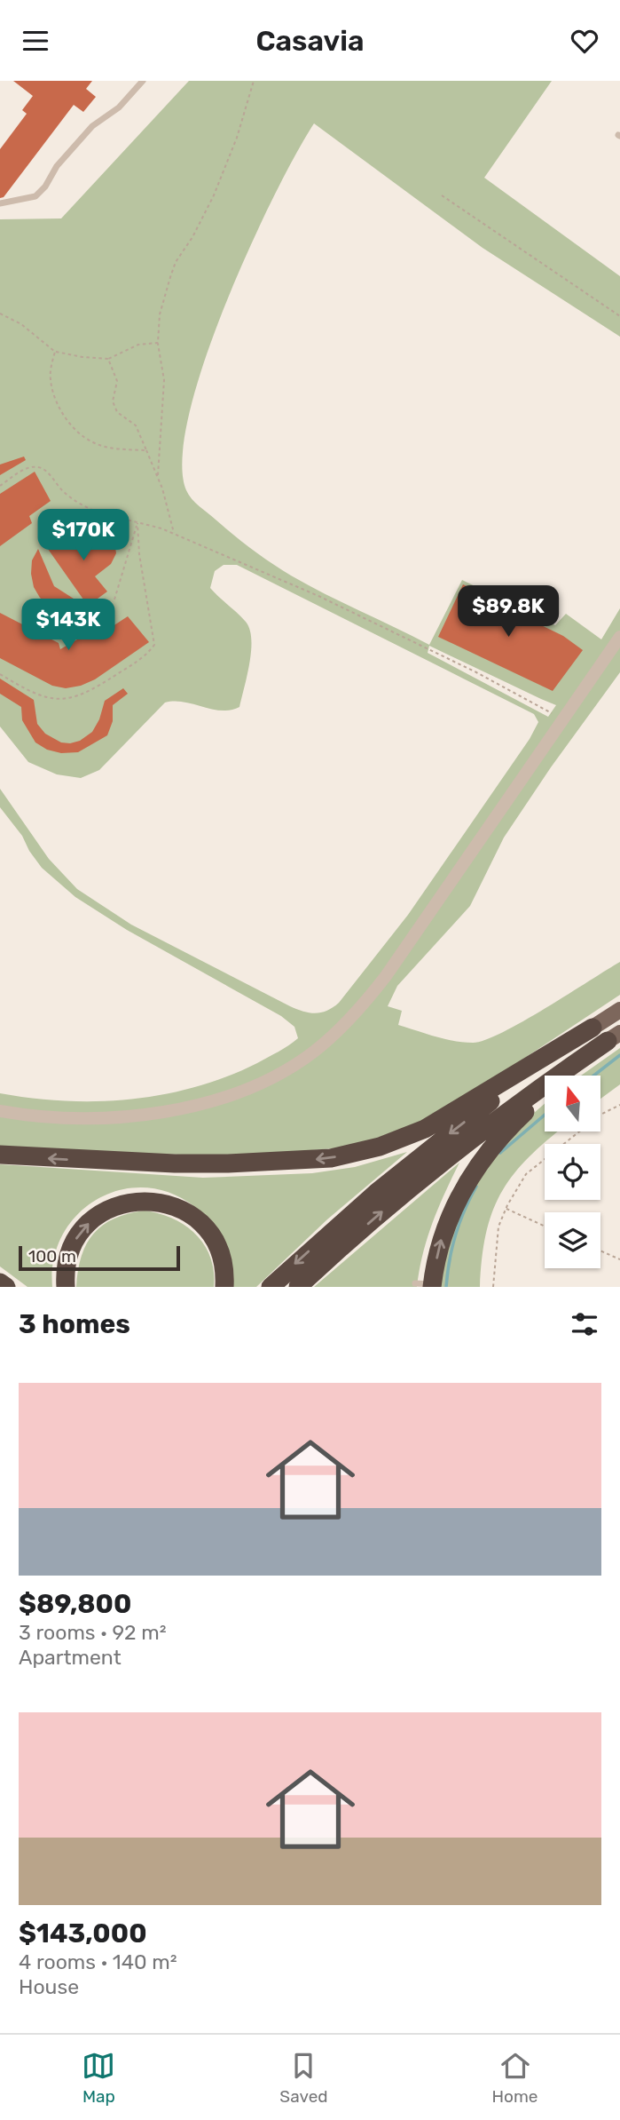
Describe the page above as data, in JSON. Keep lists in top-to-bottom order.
{
  "scale_bar": "100 m",
  "north": "top",
  "page": {
    "header": "Casavia",
    "price": ["$170K", "$89.8K", "$143K"],
    "scale": "100 m",
    "heading": "3 homes",
    "list": [
      {
        "name": "$89,800",
        "note": "3 rooms · 92 m² · Apartment"
      },
      {
        "name": "$143,000",
        "note": "4 rooms · 140 m² · House"
      }
    ],
    "tabs": ["Map", "Saved", "Home"]
  }
}
